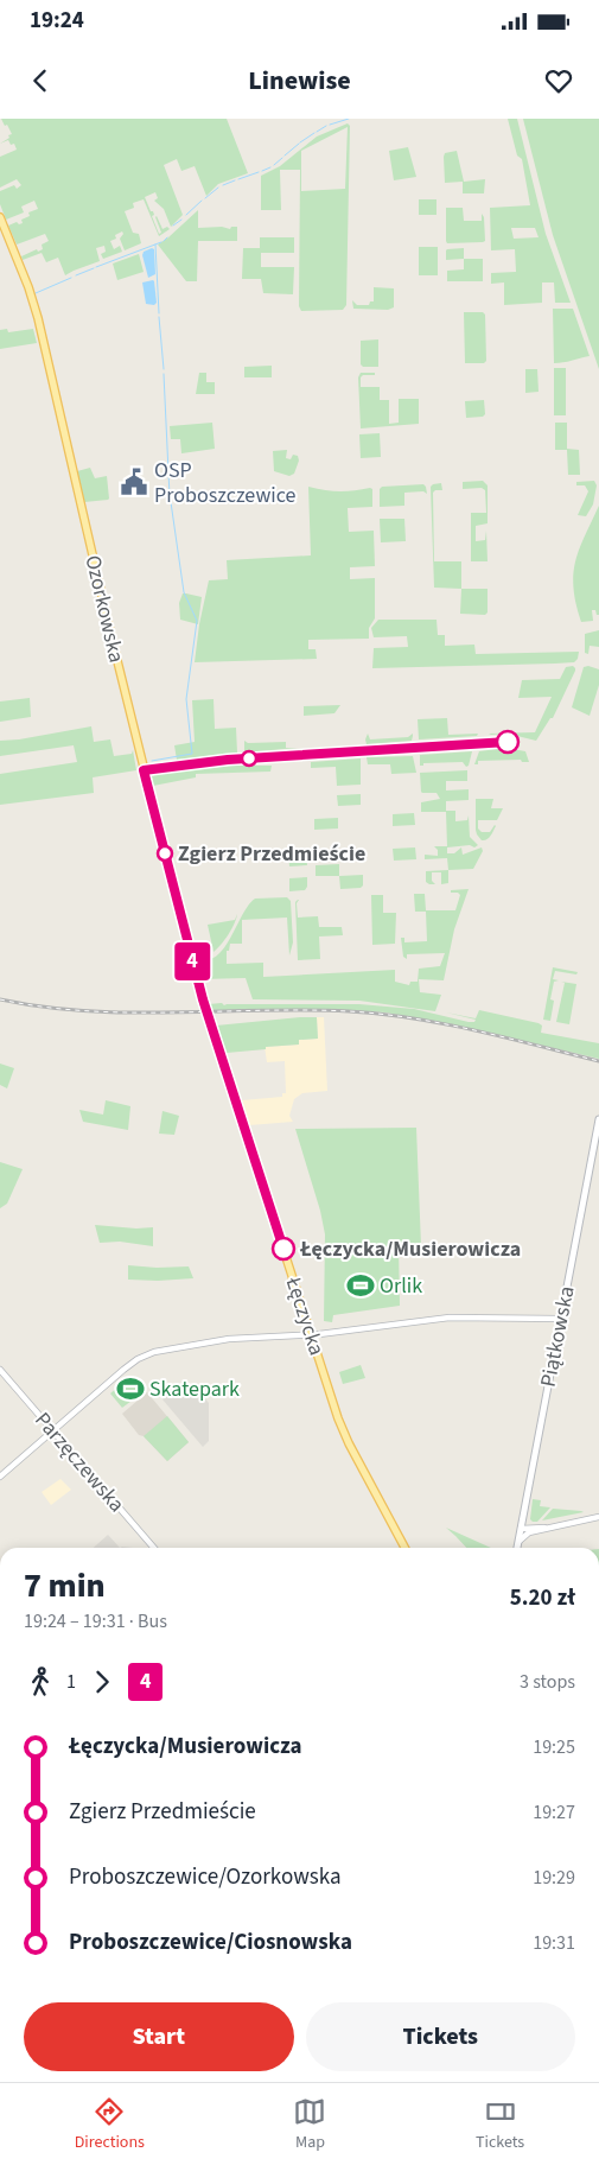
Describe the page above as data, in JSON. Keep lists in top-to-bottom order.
{
  "streets": {
    "main road": ["Ozorkowska", "Łęczycka", "Piątkowska"],
    "street": ["Parzęczewska"]
  },
  "crossings": [
    ["Ozorkowska", "Łęczycka"]
  ],
  "places": {
    "public building": ["OSP Proboszczewice"],
    "other": ["Zgierz Przedmieście", "Łęczycka/Musierowicza"],
    "sports": ["Orlik", "Skatepark"]
  },
  "lines": ["bus line 4"],
  "page": {
    "status": "19:24",
    "header": "Linewise",
    "on_map": "4",
    "heading": ["7 min", "19:24 – 19:31 · Bus", "5.20 zł"],
    "legs": ["1", "4", "3 stops"],
    "list": [
      {
        "name": "Łęczycka/Musierowicza",
        "value": "19:25"
      },
      {
        "name": "Zgierz Przedmieście",
        "value": "19:27"
      },
      {
        "name": "Proboszczewice/Ozorkowska",
        "value": "19:29"
      },
      {
        "name": "Proboszczewice/Ciosnowska",
        "value": "19:31"
      }
    ],
    "buttons": ["Start", "Tickets"],
    "tabs": ["Directions", "Map", "Tickets"]
  }
}
